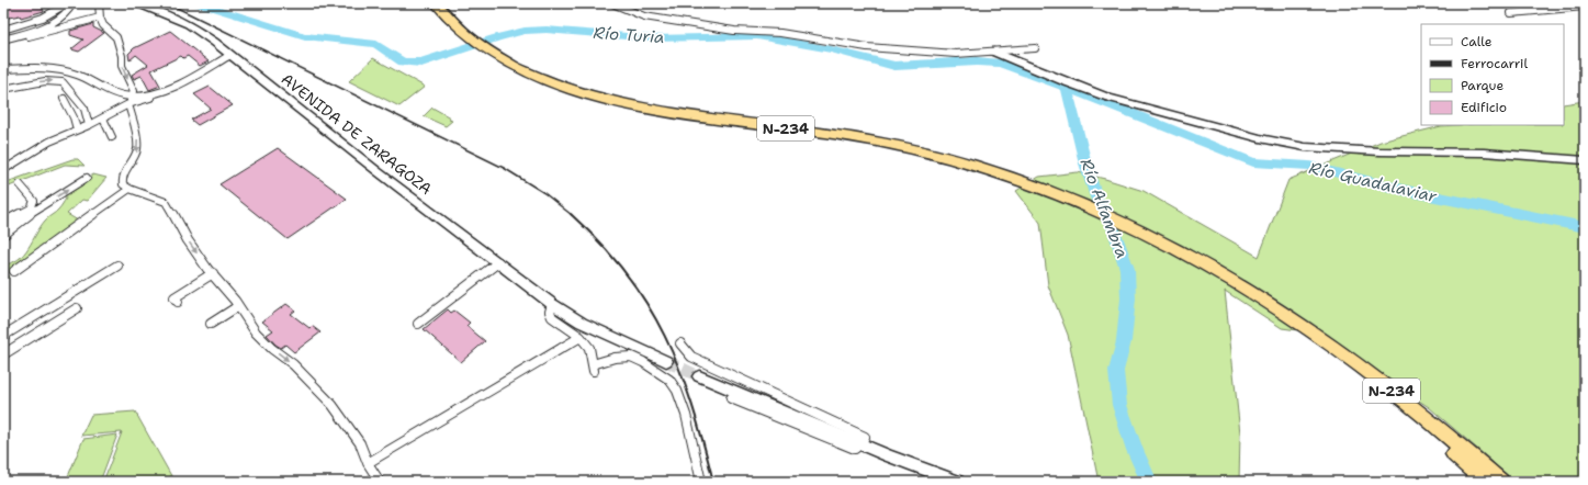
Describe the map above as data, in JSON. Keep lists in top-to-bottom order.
{
  "streets": {
    "highway": ["N-234"],
    "main road": ["AVENIDA DE ZARAGOZA"]
  },
  "water": ["Río Turia", "Río Guadalaviar", "Río Alfambra"],
  "legend": [
    "Calle",
    "Ferrocarril",
    "Parque",
    "Edificio"
  ]
}
